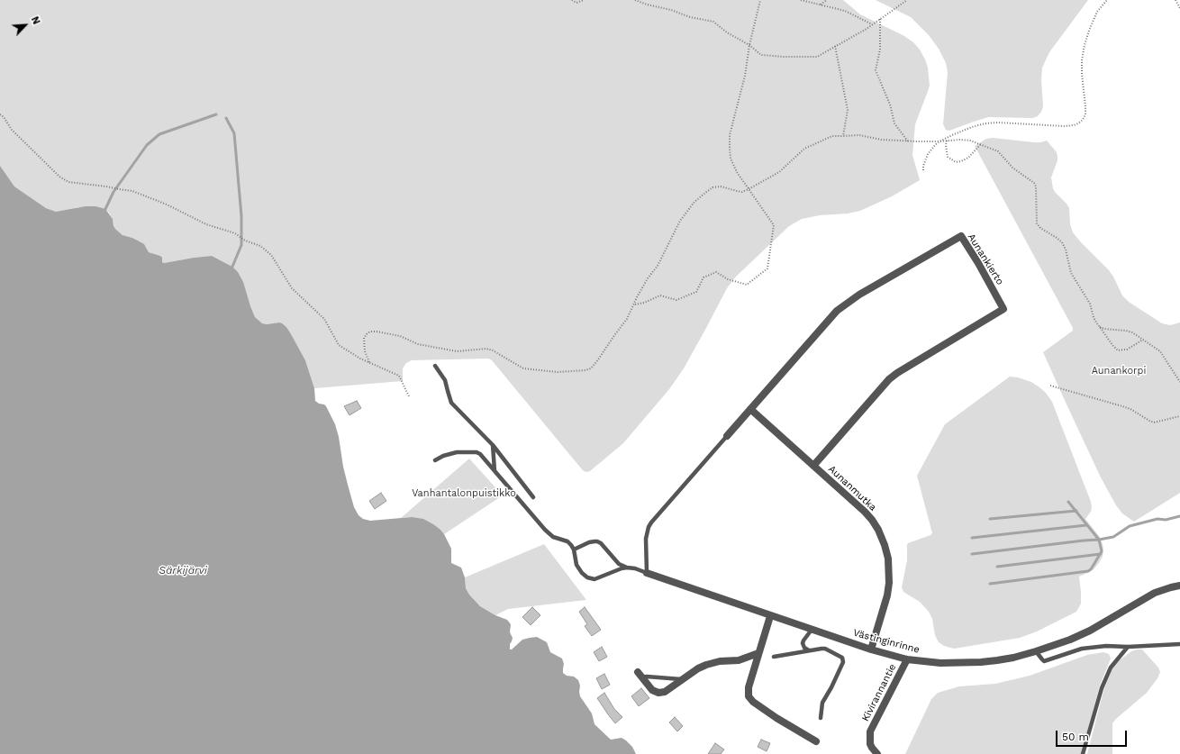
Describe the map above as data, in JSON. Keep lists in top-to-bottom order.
{
  "streets": {
    "street": [
      "Aunankierto",
      "Aunanmutka",
      "Västinginrinne",
      "Kivirannantie"
    ]
  },
  "crossings": [
    ["Aunankierto", "Aunanmutka"],
    ["Aunanmutka", "Västinginrinne"],
    ["Västinginrinne", "Kivirannantie"]
  ],
  "water": ["Särkijärvi"],
  "parks": ["Aunankorpi", "Vanhantalonpuistikko"],
  "scale_bar": "50 m",
  "north": "top right"
}
